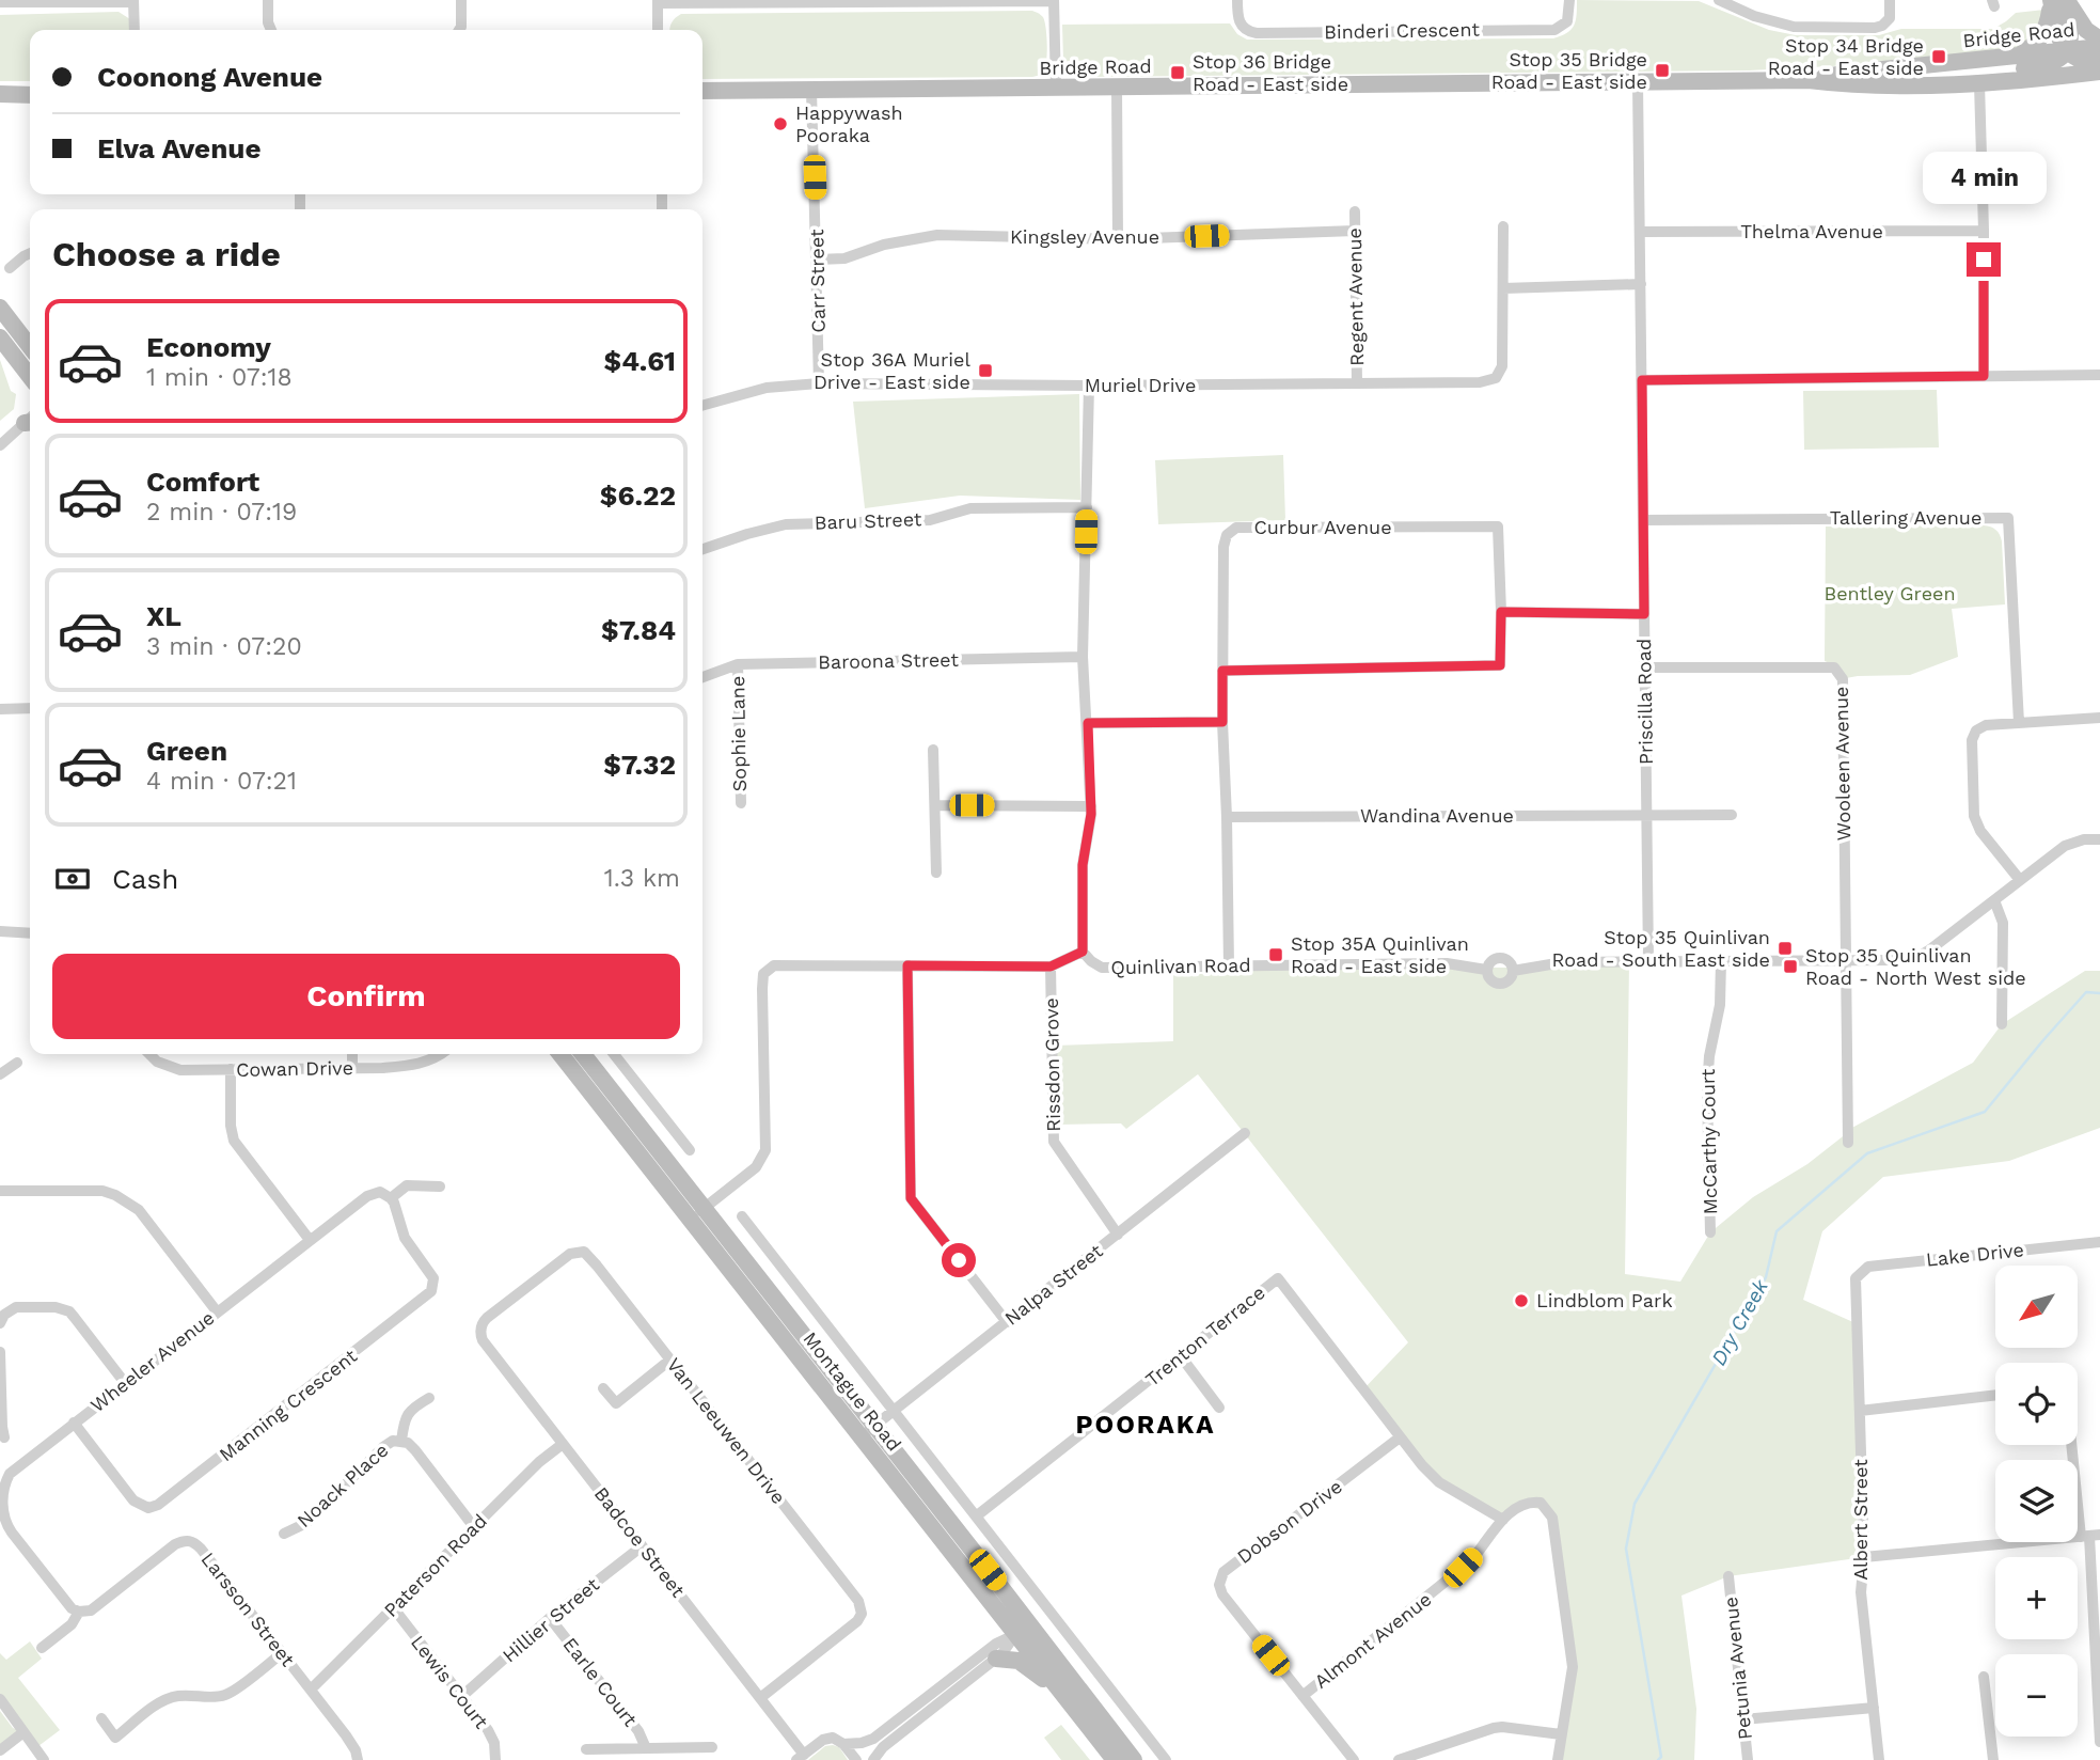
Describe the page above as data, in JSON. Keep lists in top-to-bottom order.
{
  "streets": {
    "main road": ["Bridge Road", "Montague Road"],
    "street": [
      "Binderi Crescent",
      "Thelma Avenue",
      "Kingsley Avenue",
      "Carr Street",
      "Regent Avenue",
      "Muriel Drive",
      "Tallering Avenue",
      "Baru Street",
      "Curbur Avenue",
      "Baroona Street",
      "Priscilla Road",
      "Sophie Lane",
      "Wooleen Avenue",
      "Wandina Avenue",
      "Quinlivan Road",
      "Rissdon Grove",
      "Cowan Drive",
      "McCarthy Court",
      "Lake Drive",
      "Nalpa Street",
      "Trenton Terrace",
      "Wheeler Avenue",
      "Manning Crescent",
      "Van Leeuwen Drive",
      "Noack Place",
      "Albert Street",
      "Dobson Drive",
      "Badcoe Street",
      "Paterson Road",
      "Larsson Street",
      "Hillier Street",
      "Almont Avenue",
      "Petunia Avenue",
      "Lewis Court",
      "Earle Court"
    ]
  },
  "crossings": [
    ["Bridge Road", "Carr Street"],
    ["Bridge Road", "Priscilla Road"],
    ["Thelma Avenue", "Priscilla Road"],
    ["Kingsley Avenue", "Carr Street"],
    ["Kingsley Avenue", "Regent Avenue"],
    ["Carr Street", "Muriel Drive"],
    ["Regent Avenue", "Muriel Drive"],
    ["Tallering Avenue", "Priscilla Road"],
    ["Curbur Avenue", "Wandina Avenue"],
    ["Curbur Avenue", "Quinlivan Road"],
    ["Baroona Street", "Sophie Lane"],
    ["Priscilla Road", "Wooleen Avenue"],
    ["Priscilla Road", "Wandina Avenue"],
    ["Rissdon Grove", "Nalpa Street"],
    ["Lake Drive", "Albert Street"],
    ["Nalpa Street", "Montague Road"],
    ["Trenton Terrace", "Dobson Drive"],
    ["Trenton Terrace", "Almont Avenue"],
    ["Wheeler Avenue", "Manning Crescent"],
    ["Wheeler Avenue", "Larsson Street"],
    ["Van Leeuwen Drive", "Badcoe Street"],
    ["Noack Place", "Paterson Road"],
    ["Dobson Drive", "Almont Avenue"],
    ["Badcoe Street", "Paterson Road"],
    ["Badcoe Street", "Hillier Street"],
    ["Paterson Road", "Larsson Street"],
    ["Paterson Road", "Lewis Court"],
    ["Hillier Street", "Lewis Court"],
    ["Hillier Street", "Earle Court"]
  ],
  "districts": ["POORAKA"],
  "water": ["Dry Creek"],
  "parks": ["Bentley Green"],
  "places": {
    "transit": [
      "Stop 34 Bridge Road - East side",
      "Stop 35 Bridge Road - East side",
      "Stop 36 Bridge Road - East side",
      "Stop 36A Muriel Drive - East side",
      "Stop 35 Quinlivan Road - South East side",
      "Stop 35A Quinlivan Road - East side",
      "Stop 35 Quinlivan Road - North West side"
    ],
    "other": ["Happywash Pooraka", "Lindblom Park"]
  },
  "north": "bottom left",
  "page": {
    "banner": ["Coonong Avenue", "Elva Avenue"],
    "bubble": "4 min",
    "heading": "Choose a ride",
    "list": [
      {
        "name": "Economy",
        "note": "1 min · 07:18",
        "value": "$4.61"
      },
      {
        "name": "Comfort",
        "note": "2 min · 07:19",
        "value": "$6.22"
      },
      {
        "name": "XL",
        "note": "3 min · 07:20",
        "value": "$7.84"
      },
      {
        "name": "Green",
        "note": "4 min · 07:21",
        "value": "$7.32"
      }
    ],
    "pay": ["Cash", "1.3 km"],
    "buttons": "Confirm",
    "map_buttons": ["+", "−"]
  }
}
